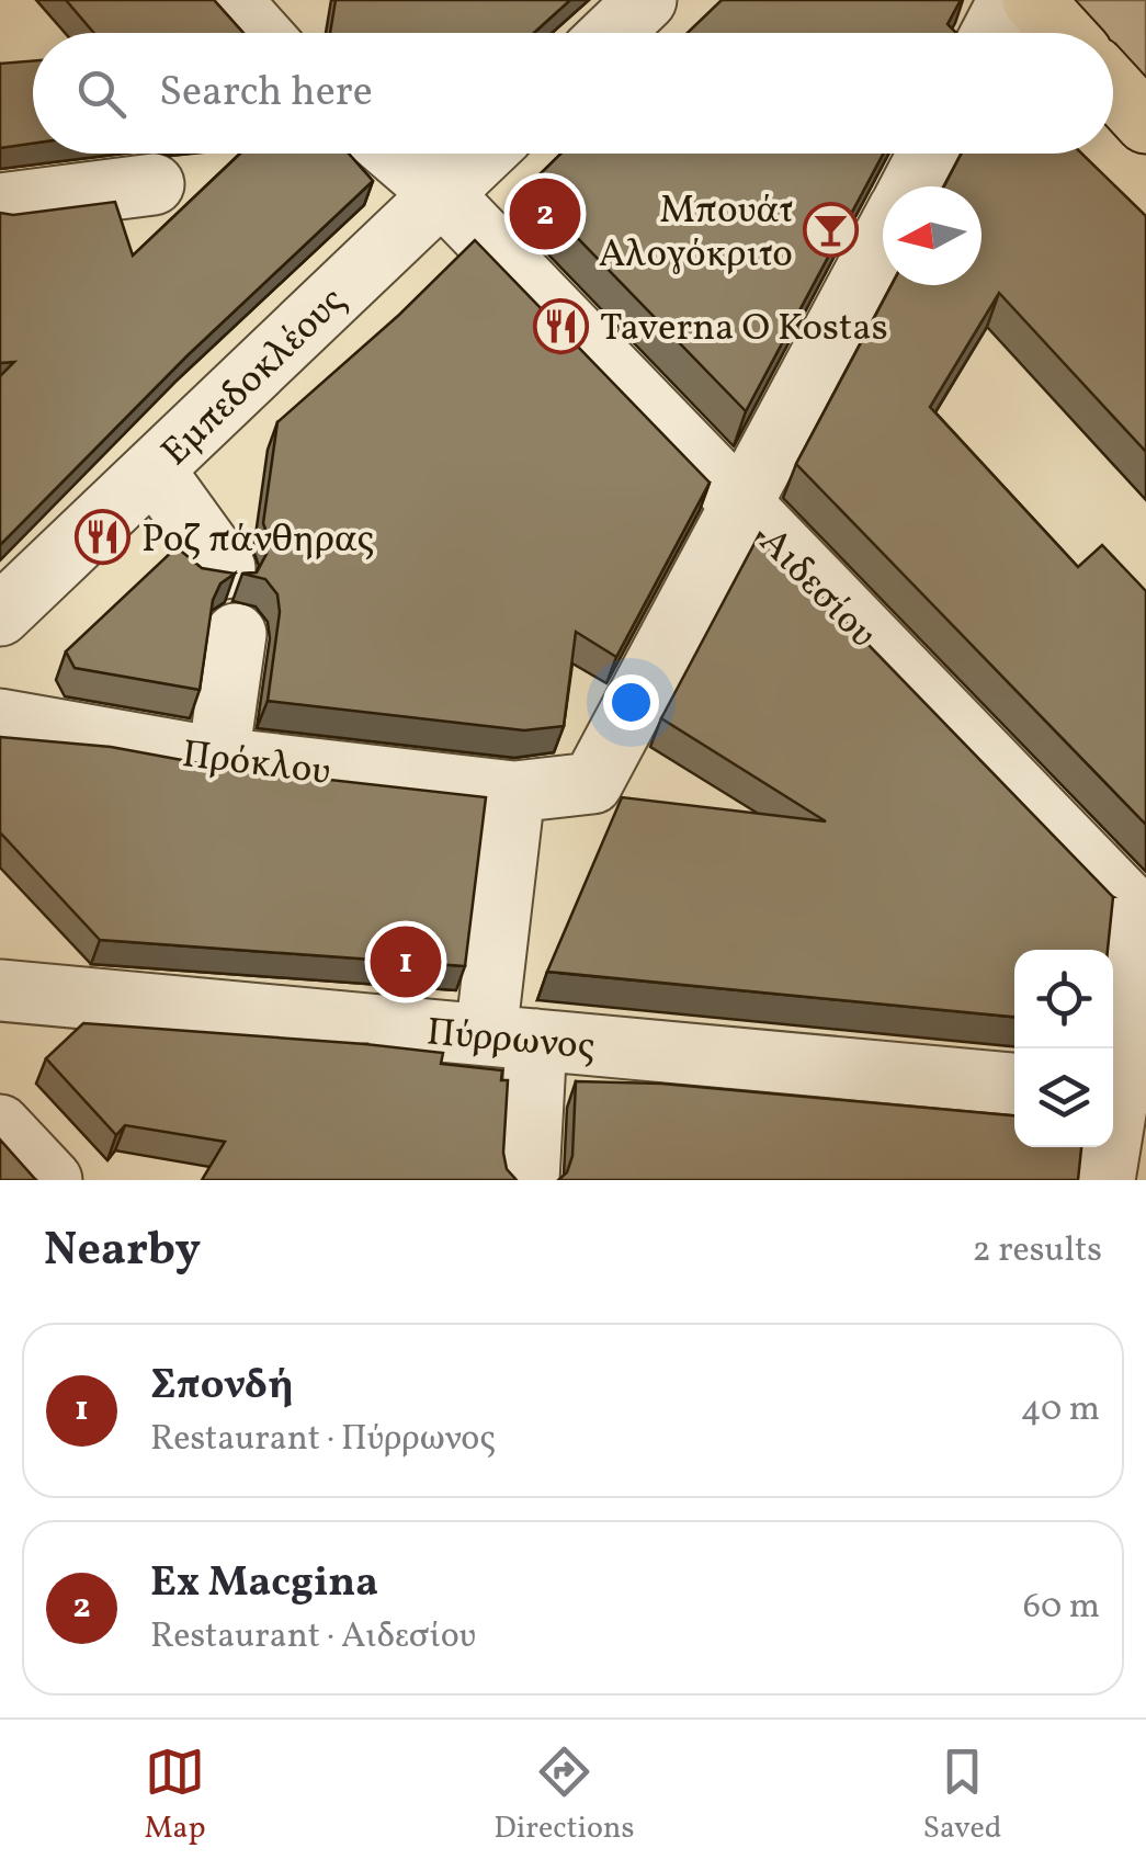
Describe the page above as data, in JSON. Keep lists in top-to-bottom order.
{
  "streets": {
    "street": [
      "Εμπεδοκλέους",
      "Αιδεσίου",
      "Πρόκλου",
      "Πύρρωνος"
    ]
  },
  "crossings": [
    ["Εμπεδοκλέους", "Αιδεσίου"],
    ["Αιδεσίου", "Πρόκλου"]
  ],
  "places": {
    "bar": ["Μπουάτ Αλογόκριτο"],
    "restaurant": ["Taverna O Kostas", "Ροζ πάνθηρας"]
  },
  "north": "left",
  "page": {
    "search": "Search here",
    "pins": ["2", "1"],
    "heading": ["Nearby", "2 results"],
    "list": [
      {
        "mark": "1",
        "name": "Σπονδή",
        "note": "Restaurant · Πύρρωνος",
        "value": "40 m"
      },
      {
        "mark": "2",
        "name": "Ex Macgina",
        "note": "Restaurant · Αιδεσίου",
        "value": "60 m"
      }
    ],
    "nav": ["Map", "Directions", "Saved"]
  }
}
